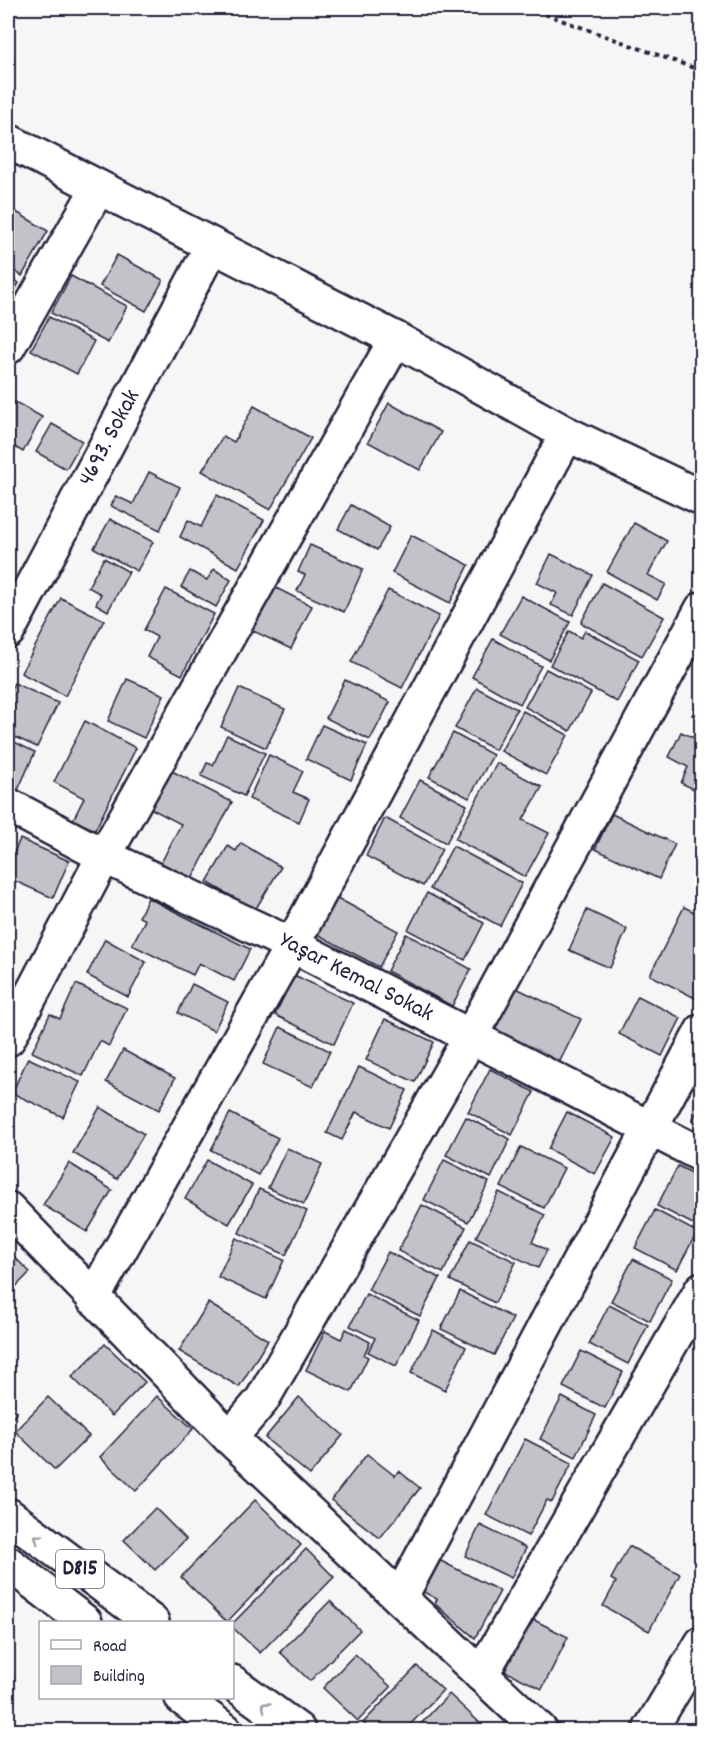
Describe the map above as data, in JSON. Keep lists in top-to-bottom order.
{
  "streets": {
    "street": ["4693. Sokak", "Yaşar Kemal Sokak", "D815"]
  },
  "legend": ["Road", "Building"]
}
